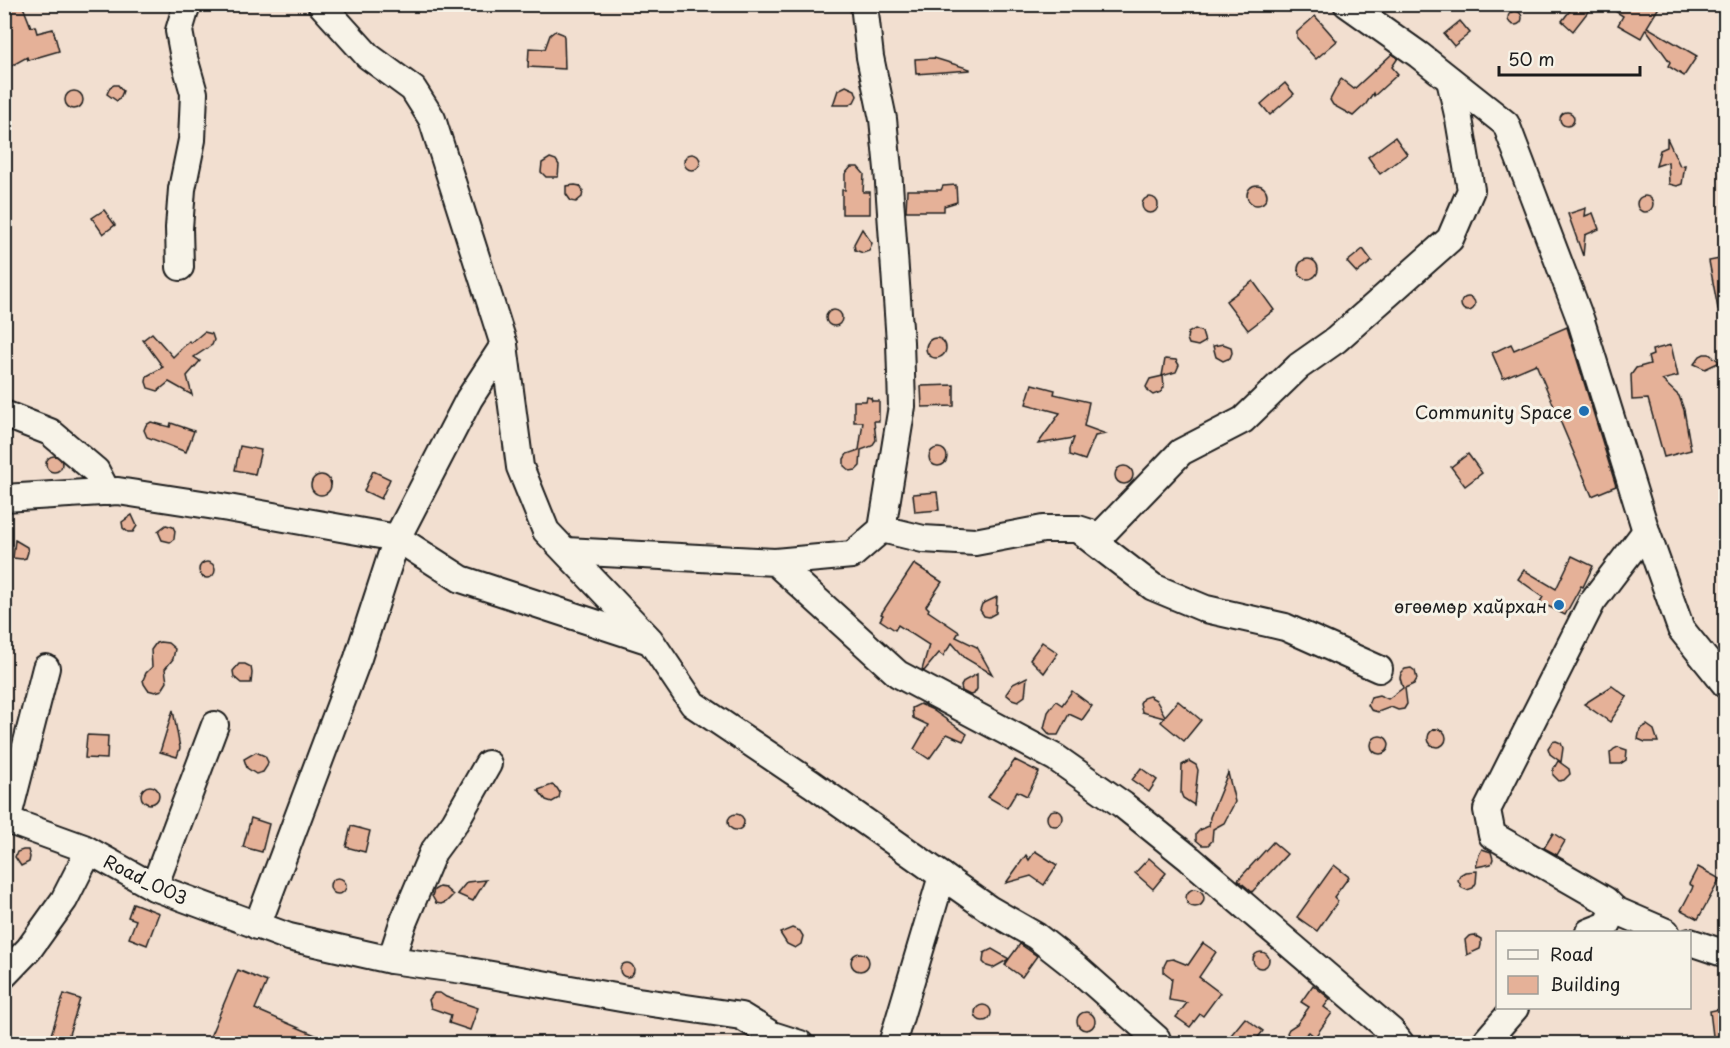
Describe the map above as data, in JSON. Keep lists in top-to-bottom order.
{
  "streets": {
    "street": ["Road_003"]
  },
  "places": ["Community Space", "өгөөмөр хайрхан"],
  "legend": ["Road", "Building"],
  "scale_bar": "50 m"
}
